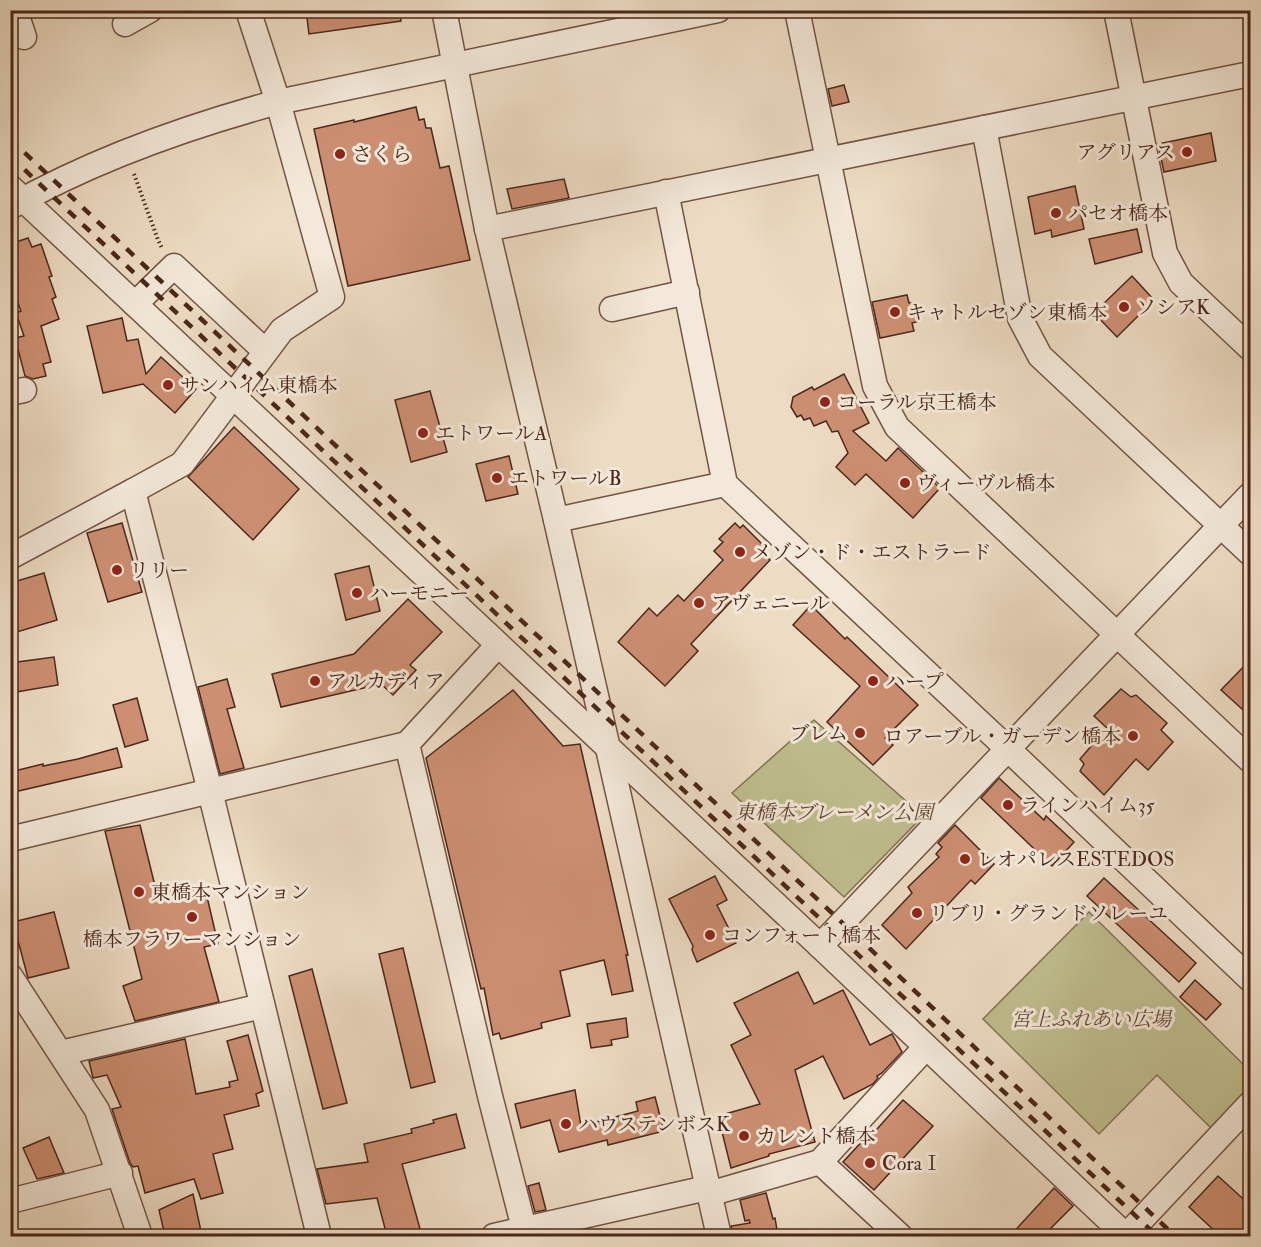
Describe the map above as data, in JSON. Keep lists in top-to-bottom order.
{
  "parks": ["東橋本ブレーメン公園", "宮上ふれあい広場"],
  "places": [
    "アグリアス",
    "さくら",
    "パセオ橋本",
    "ソシアK",
    "キャトルセゾン東橋本",
    "サンハイム東橋本",
    "コーラル京王橋本",
    "エトワールA",
    "エトワールB",
    "ヴィーヴル橋本",
    "メゾン・ド・エストラード",
    "リリー",
    "ハーモニー",
    "アヴェニール",
    "アルカディア",
    "ハープ",
    "ブレム",
    "ロアーブル・ガーデン橋本",
    "ラインハイム35",
    "レオパレスESTEDOS",
    "東橋本マンション",
    "リブリ・グランドソレーユ",
    "橋本フラワーマンション",
    "コンフォート橋本",
    "ハウステンボスK",
    "カレント橋本",
    "CoraⅠ"
  ]
}
